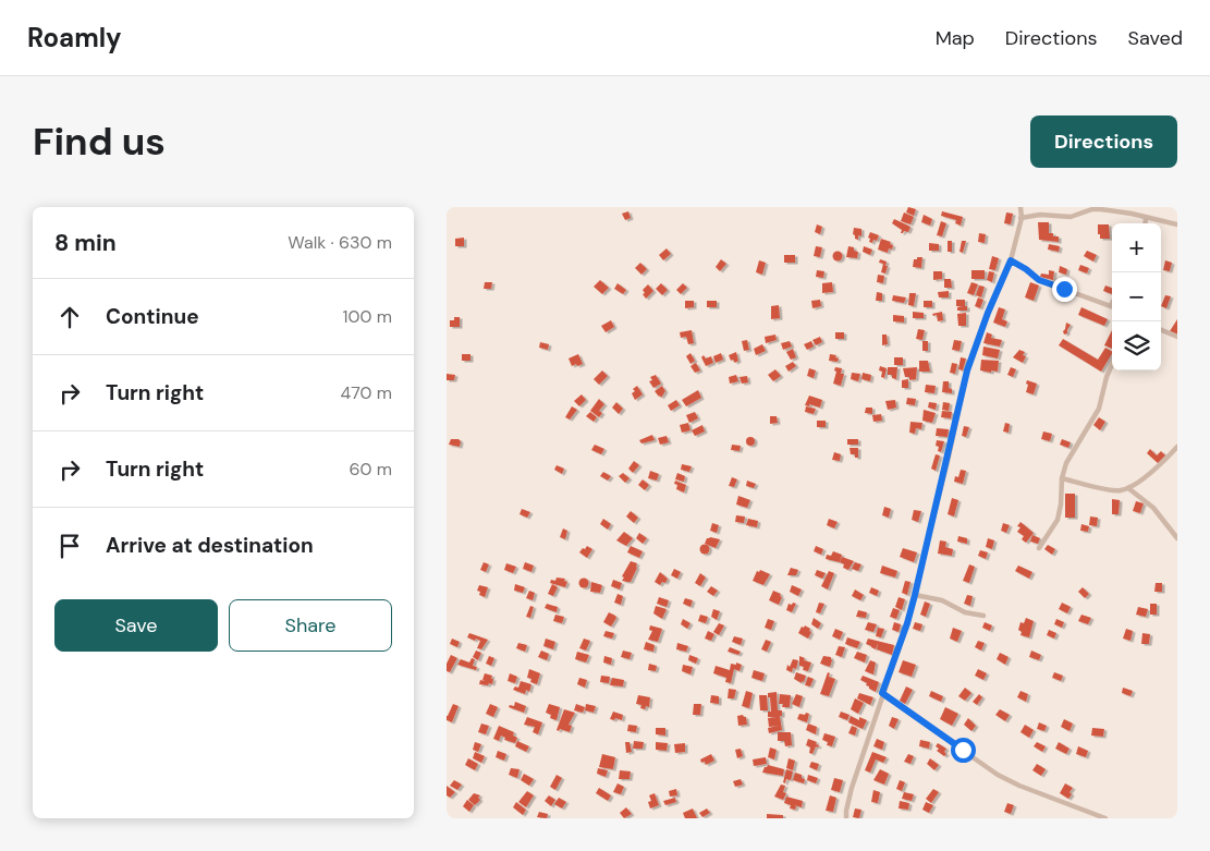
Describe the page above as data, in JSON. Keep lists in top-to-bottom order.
{
  "page": {
    "header": "Roamly",
    "nav": ["Map", "Directions", "Saved"],
    "buttons": [
      "Directions",
      ["Save", "Share"]
    ],
    "title": "Find us",
    "heading": ["8 min", "Walk · 630 m"],
    "map_buttons": ["+", "−"],
    "list": [
      ["Continue", "100 m"],
      ["Turn right", "470 m"],
      ["Turn right", "60 m"],
      "Arrive at destination"
    ]
  }
}
